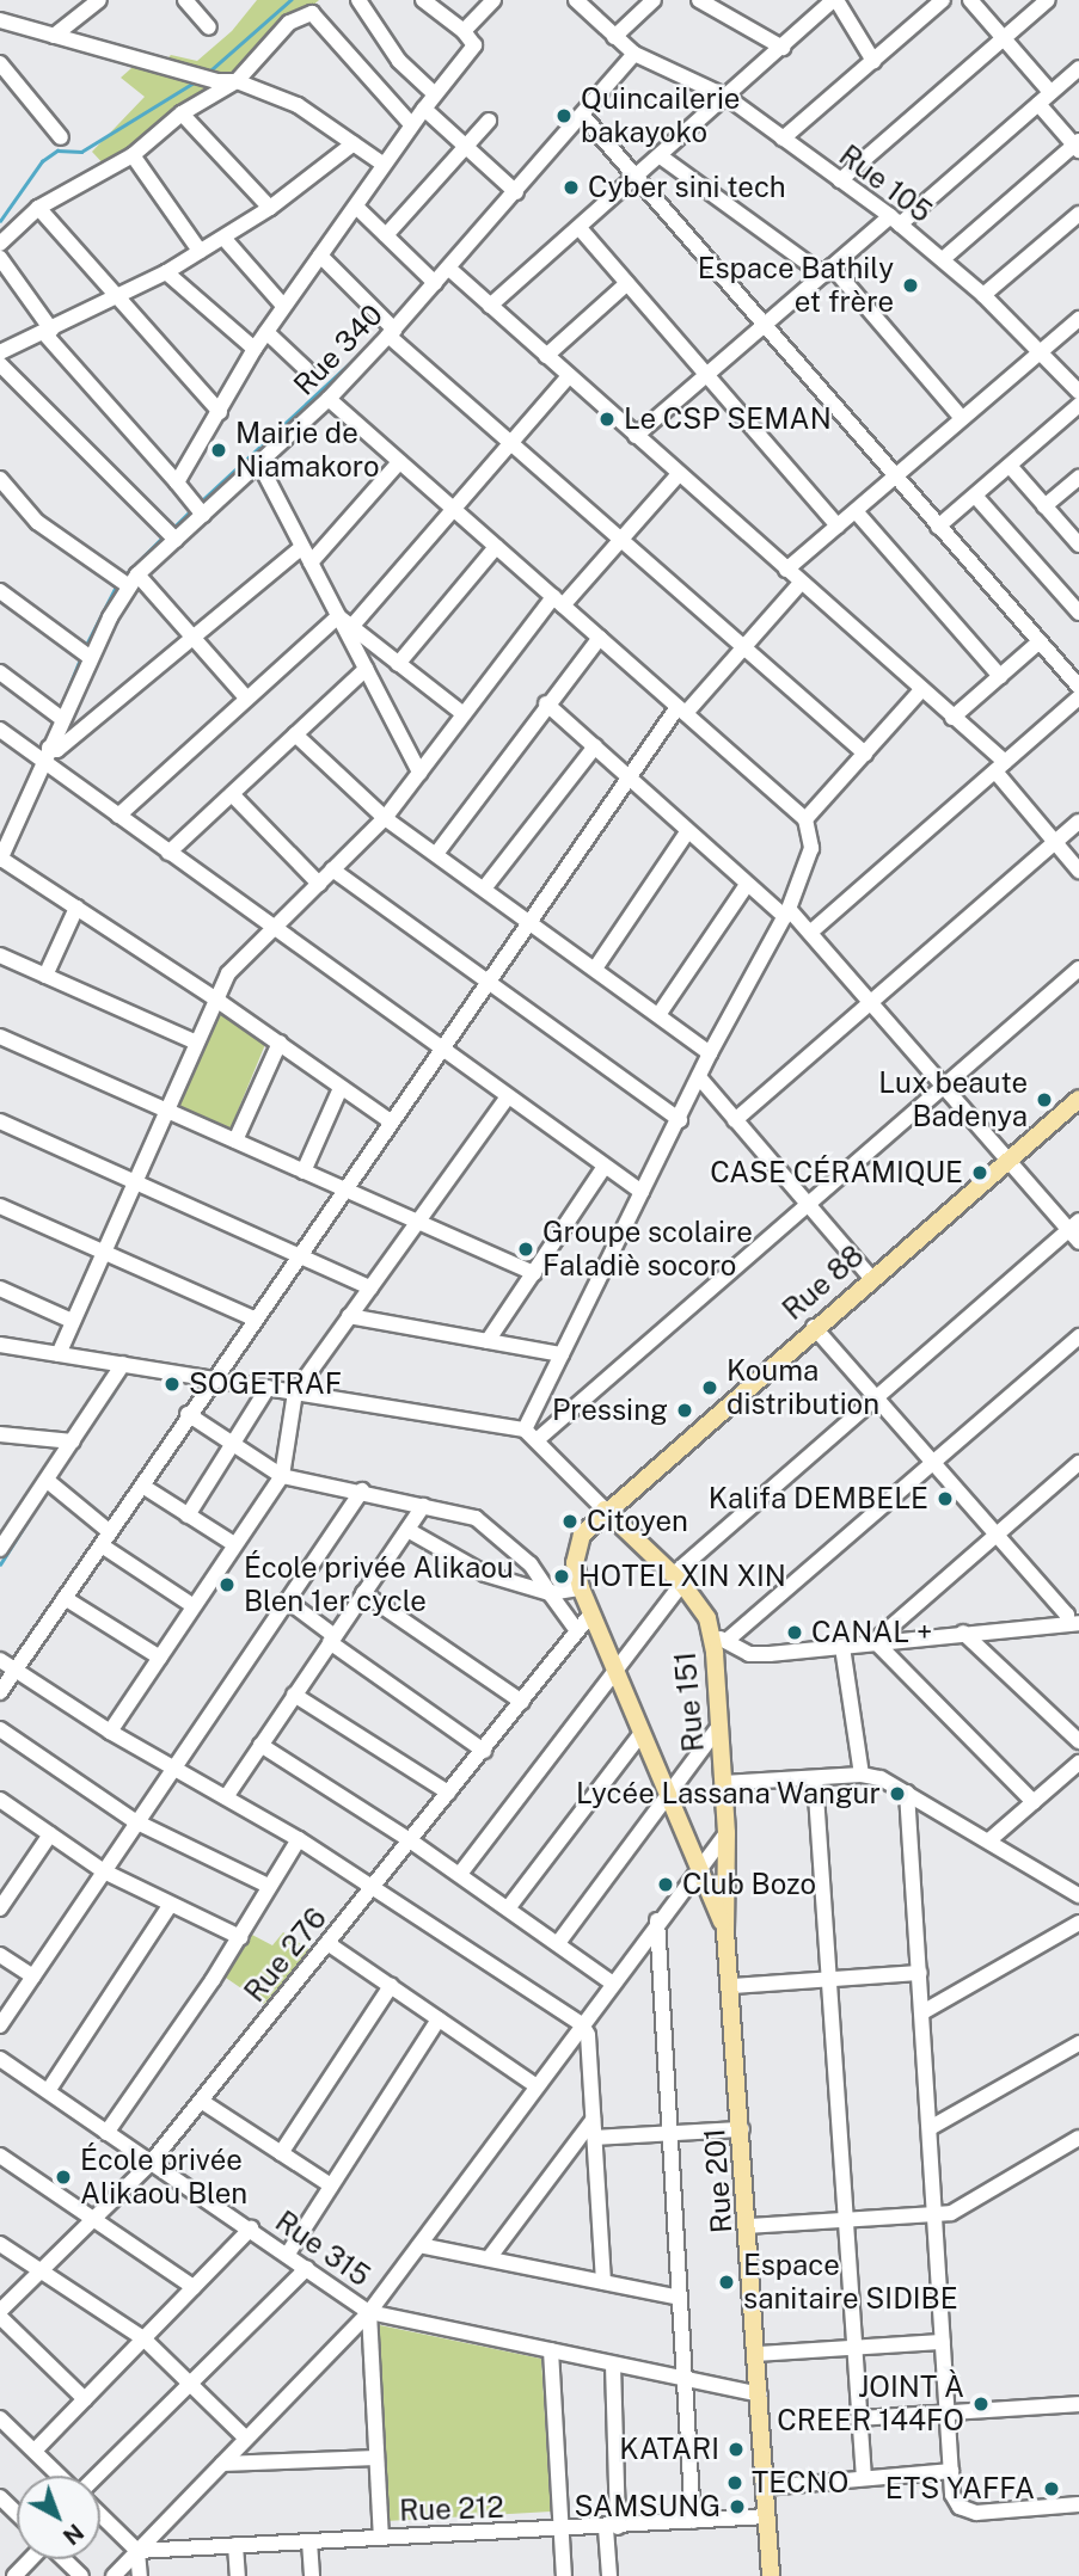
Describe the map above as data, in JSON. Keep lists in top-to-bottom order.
{
  "streets": {
    "main road": ["Rue 88", "Rue 151", "Rue 201"],
    "street": [
      "Rue 105",
      "Rue 340",
      "Rue 276",
      "Rue 315",
      "Rue 212"
    ]
  },
  "crossings": [
    ["Rue 105", "Rue 340"],
    ["Rue 88", "Rue 151"],
    ["Rue 88", "Rue 276"],
    ["Rue 88", "Rue 201"],
    ["Rue 151", "Rue 201"],
    ["Rue 276", "Rue 315"],
    ["Rue 201", "Rue 315"],
    ["Rue 201", "Rue 212"]
  ],
  "places": [
    "Quincailerie bakayoko",
    "Cyber sini tech",
    "Espace Bathily et frère",
    "Le CSP SEMAN",
    "Mairie de Niamakoro",
    "Lux beaute Badenya",
    "CASE CÉRAMIQUE",
    "Groupe scolaire Faladiè socoro",
    "SOGETRAF",
    "Kouma distribution",
    "Pressing",
    "Kalifa DEMBELE",
    "Citoyen",
    "HOTEL XIN XIN",
    "École privée Alikaou Blen 1er cycle",
    "CANAL +",
    "Lycée Lassana Wangur",
    "Club Bozo",
    "École privée Alikaou Blen",
    "Espace sanitaire SIDIBE",
    "JOINT À CREER 144FO",
    "KATARI",
    "TECNO",
    "ETS YAFFA",
    "SAMSUNG"
  ],
  "north": "bottom right"
}
